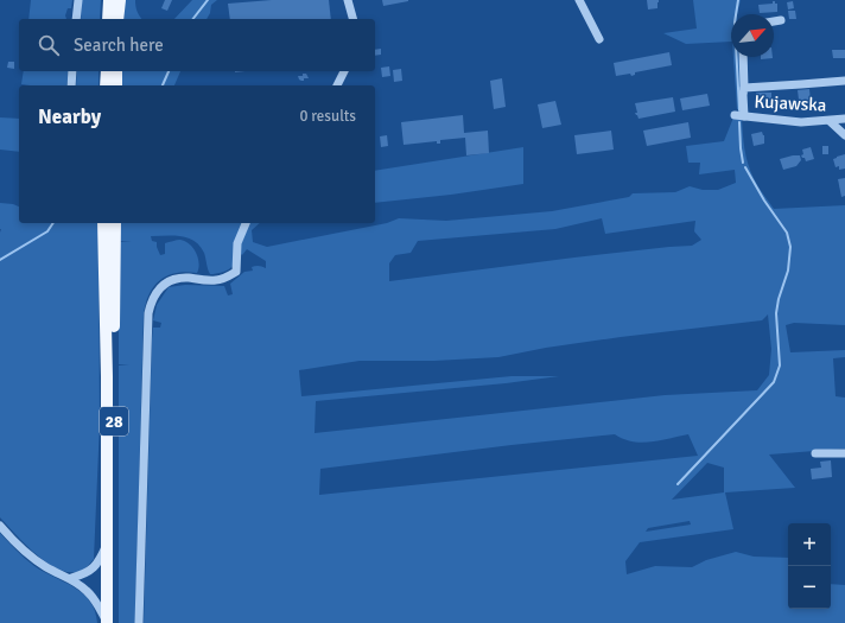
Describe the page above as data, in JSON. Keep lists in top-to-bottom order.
{
  "streets": {
    "main road": ["28"],
    "street": ["Kujawska"]
  },
  "north": "top right",
  "page": {
    "search": "Search here",
    "heading": ["Nearby", "0 results"],
    "map_buttons": ["+", "−"]
  }
}
